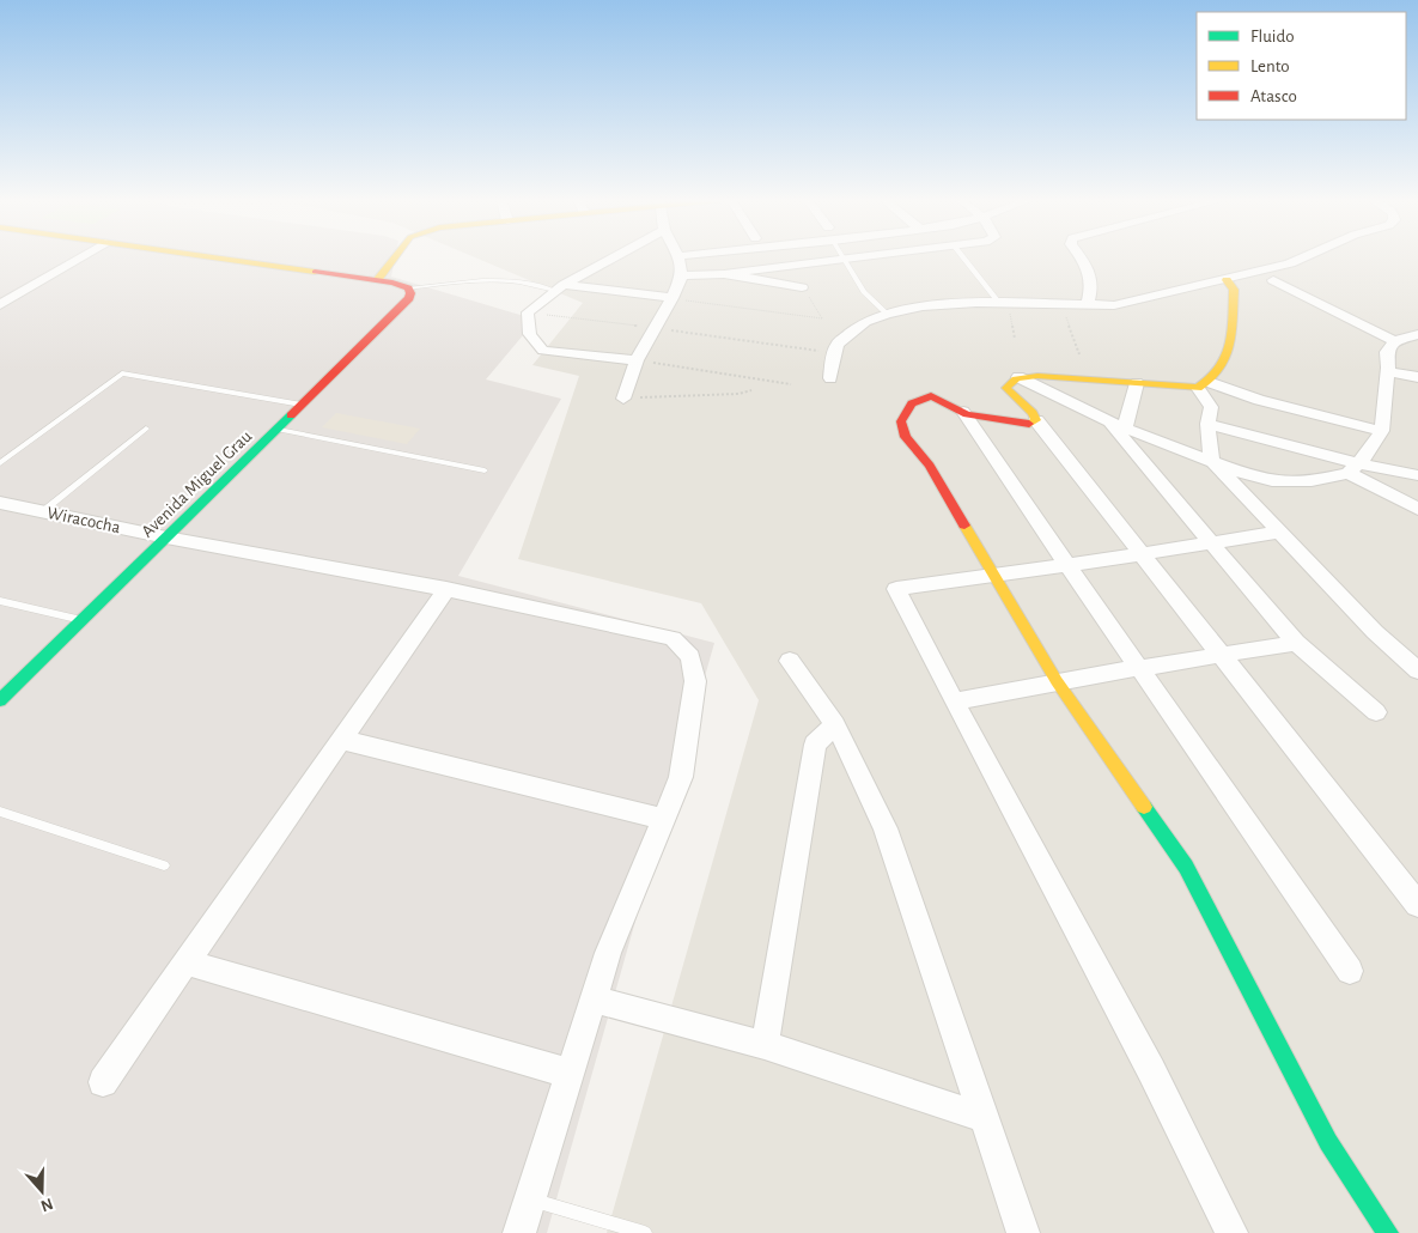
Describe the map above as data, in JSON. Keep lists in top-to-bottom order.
{
  "streets": {
    "street": ["Avenida Miguel Grau", "Wiracocha"]
  },
  "crossings": [
    ["Avenida Miguel Grau", "Wiracocha"]
  ],
  "legend": ["Fluido", "Lento", "Atasco"],
  "north": "bottom"
}
